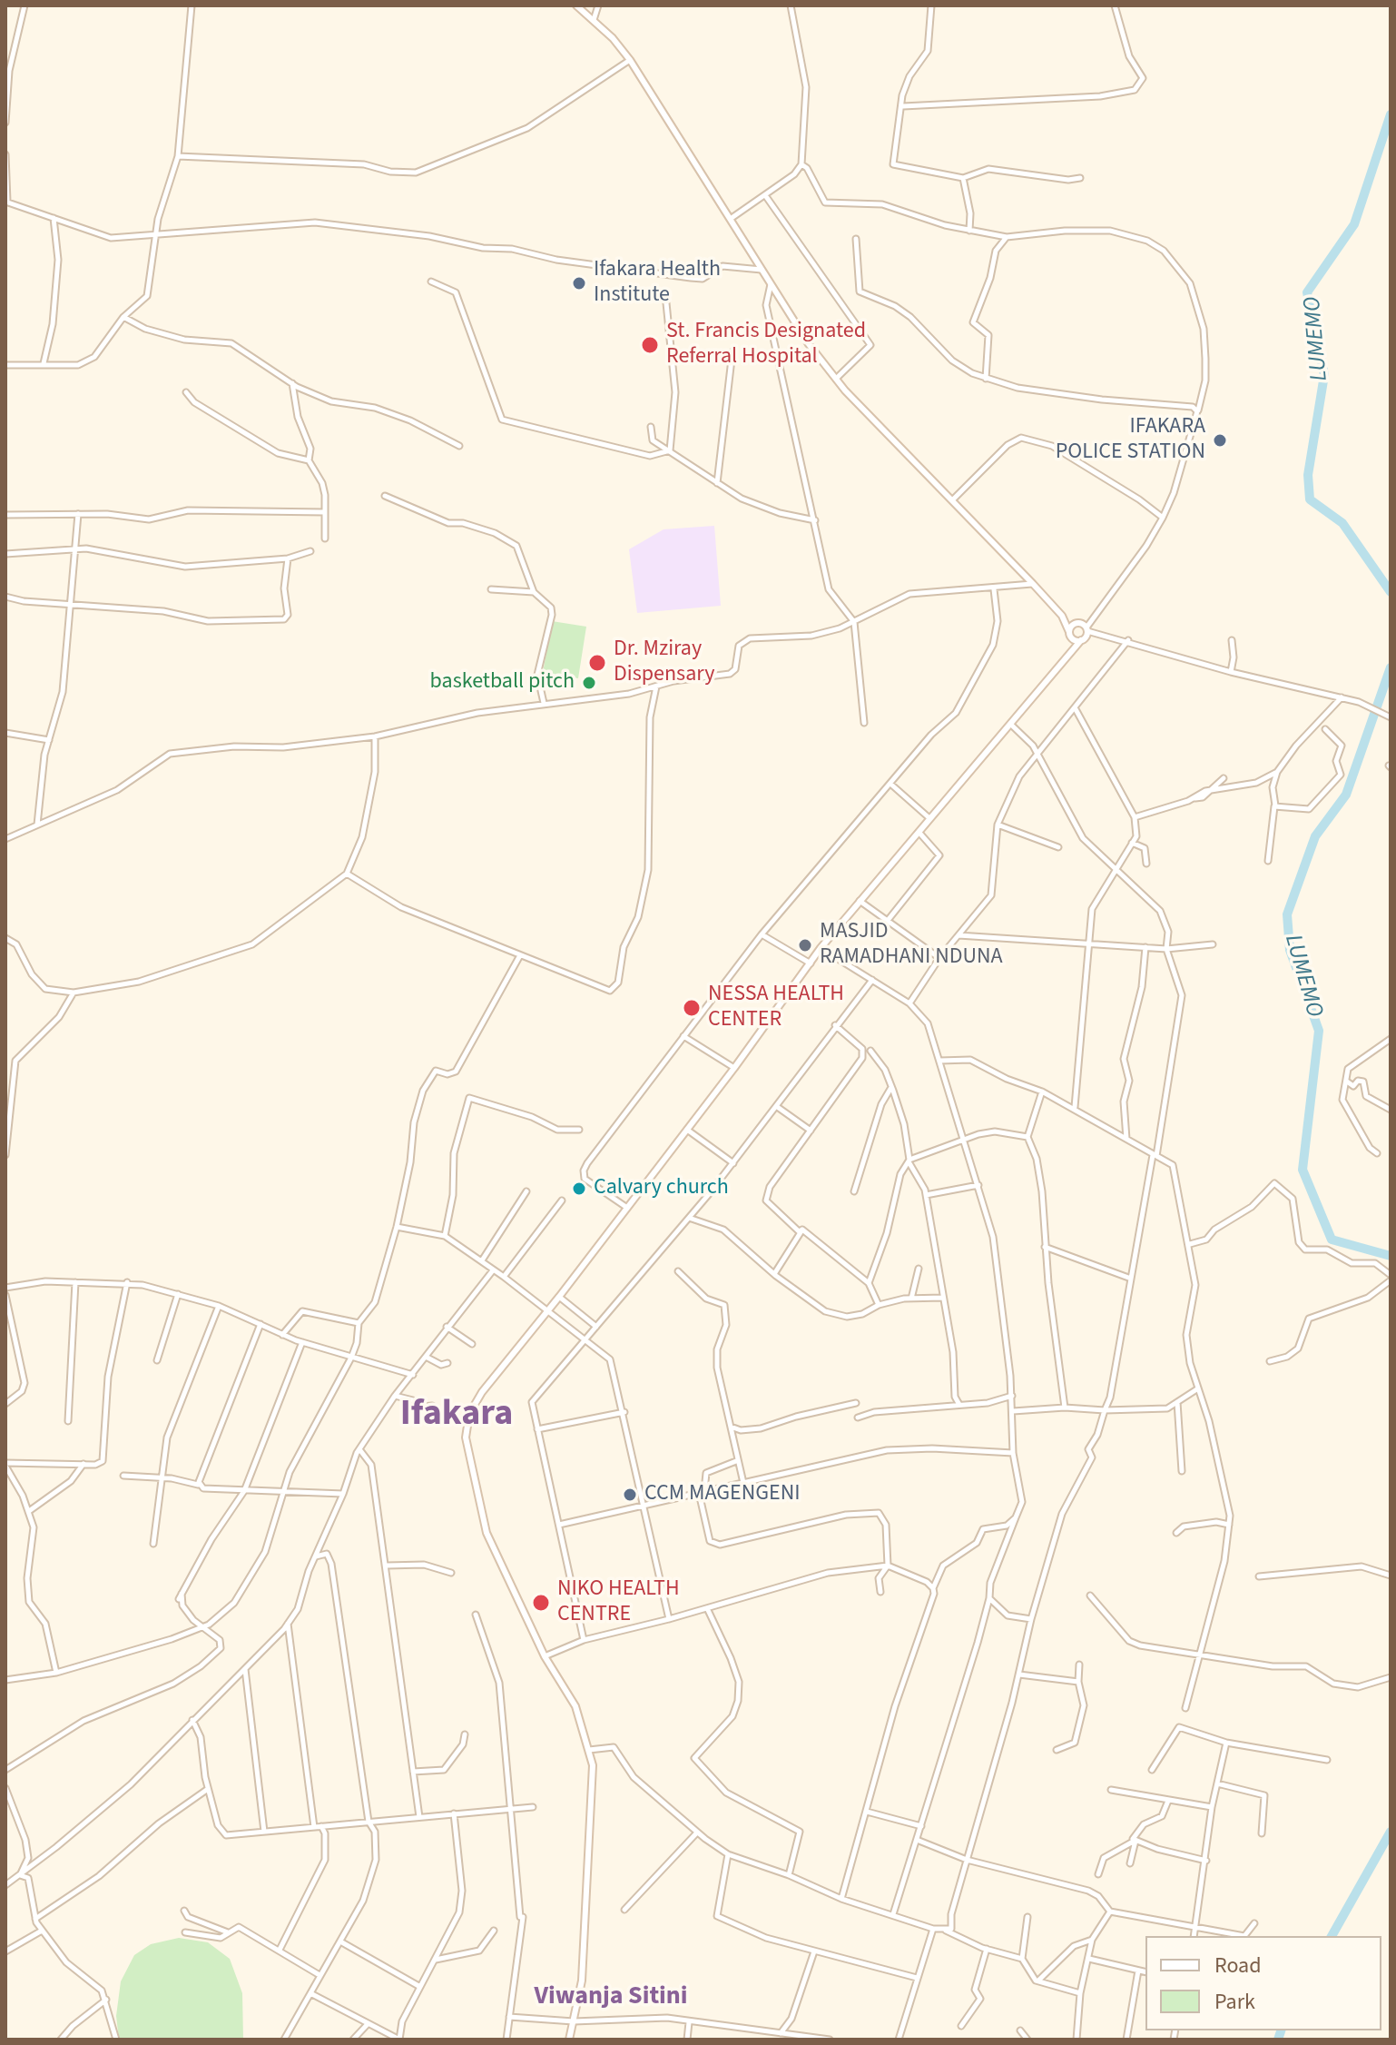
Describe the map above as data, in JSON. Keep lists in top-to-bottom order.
{
  "districts": ["Ifakara", "Viwanja Sitini"],
  "water": ["LUMEMO"],
  "places": [
    "Ifakara Health Institute",
    "St. Francis Designated Referral Hospital",
    "IFAKARA POLICE STATION",
    "Dr. Mziray Dispensary",
    "basketball pitch",
    "MASJID RAMADHANI NDUNA",
    "NESSA HEALTH CENTER",
    "Calvary church",
    "CCM MAGENGENI",
    "NIKO HEALTH CENTRE"
  ],
  "legend": ["Road", "Park"]
}
